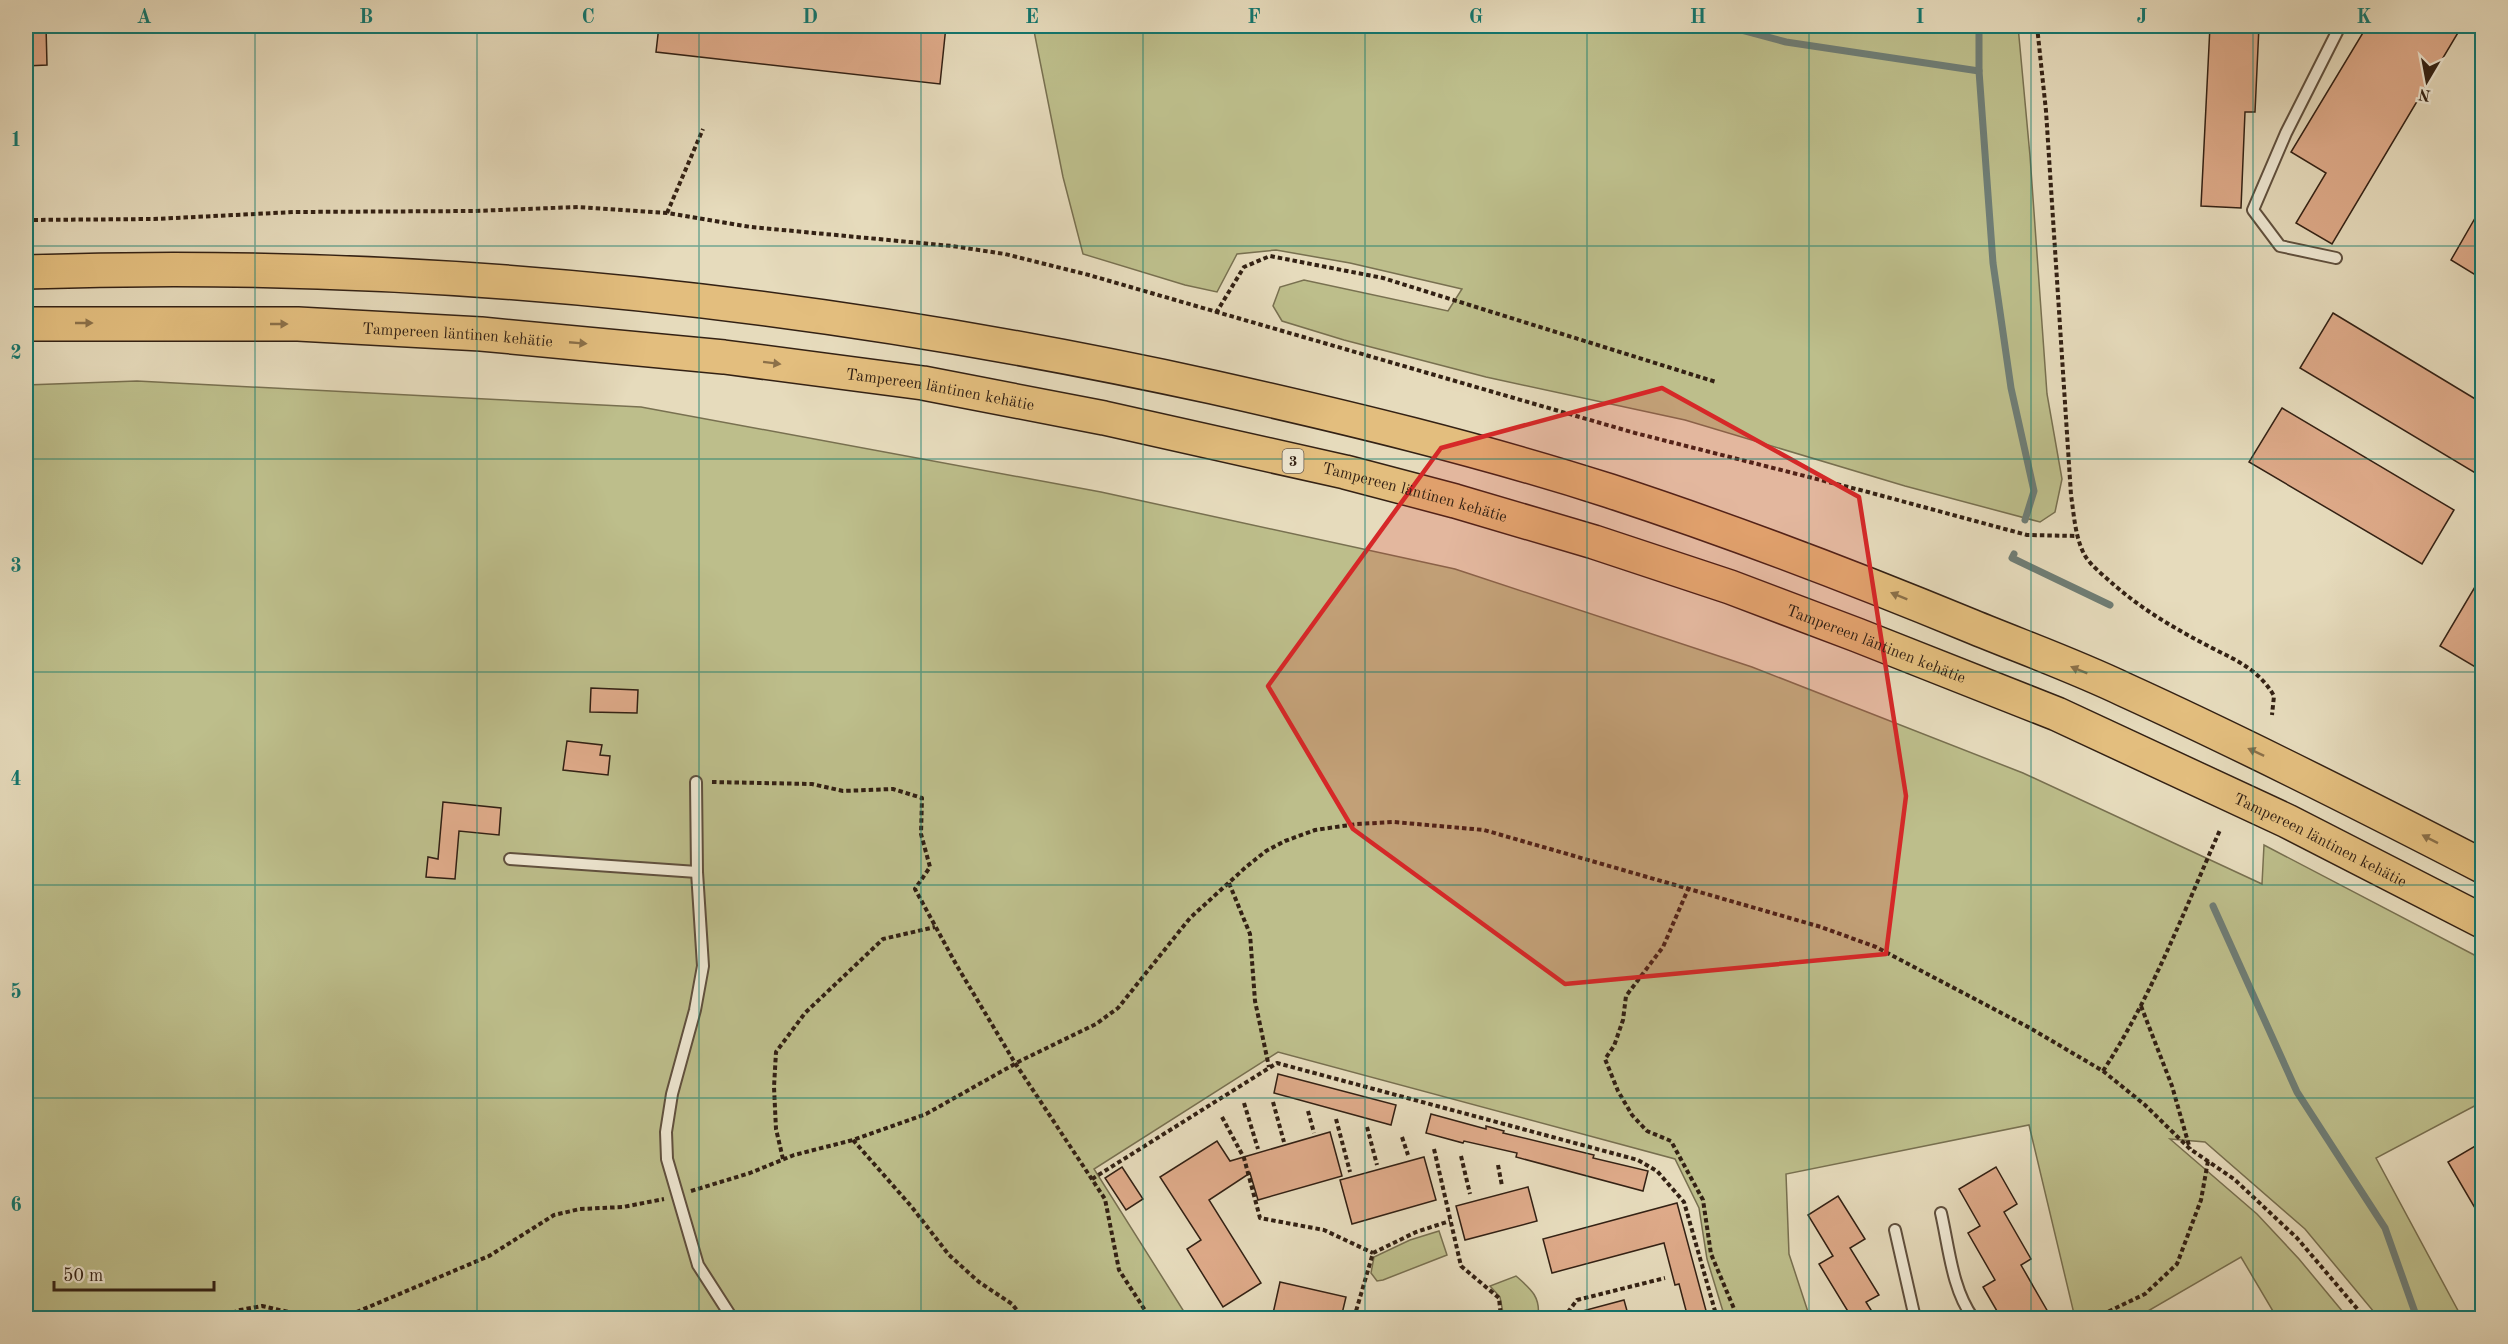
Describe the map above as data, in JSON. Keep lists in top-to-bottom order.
{
  "streets": {
    "highway": ["Tampereen läntinen kehätie", "3"]
  },
  "scale_bar": "50 m",
  "north": "bottom",
  "grid": {
    "columns": [
      "A",
      "B",
      "C",
      "D",
      "E",
      "F",
      "G",
      "H",
      "I",
      "J",
      "K"
    ],
    "rows": [
      "1",
      "2",
      "3",
      "4",
      "5",
      "6"
    ]
  }
}
